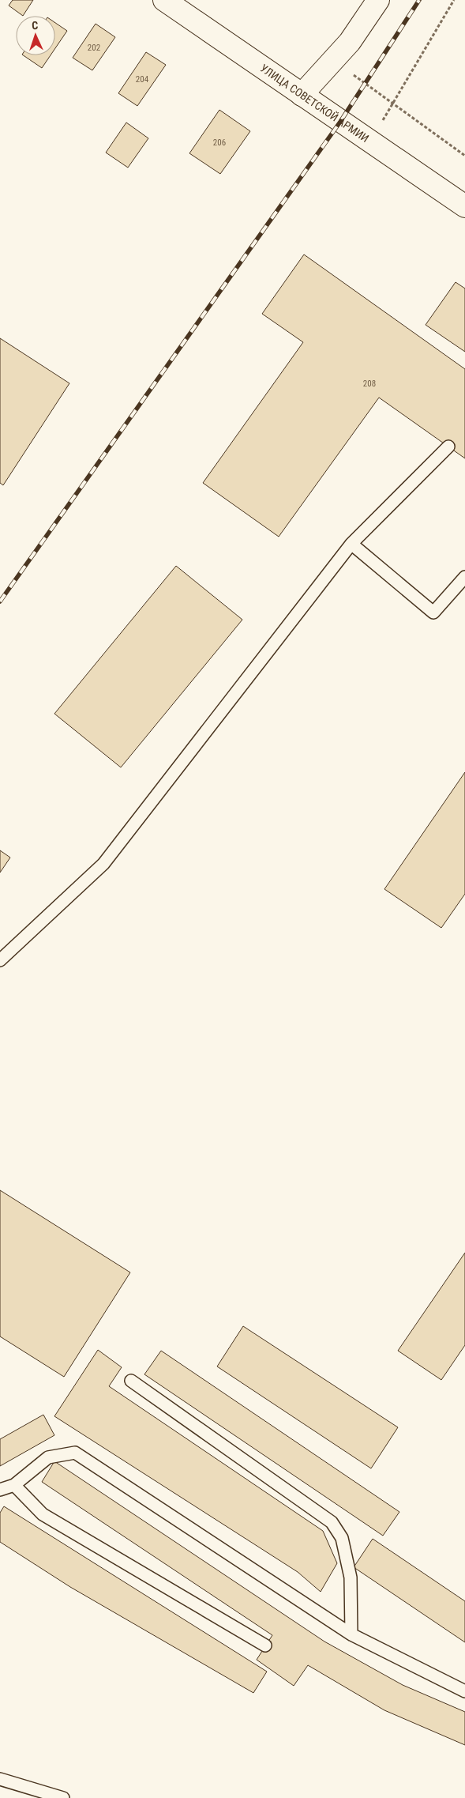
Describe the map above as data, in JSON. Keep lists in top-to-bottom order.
{
  "streets": {
    "main road": ["УЛИЦА СОВЕТСКОЙ АРМИИ"]
  },
  "house_numbers": [
    "202",
    "204",
    "206",
    "208"
  ],
  "north": "top"
}
